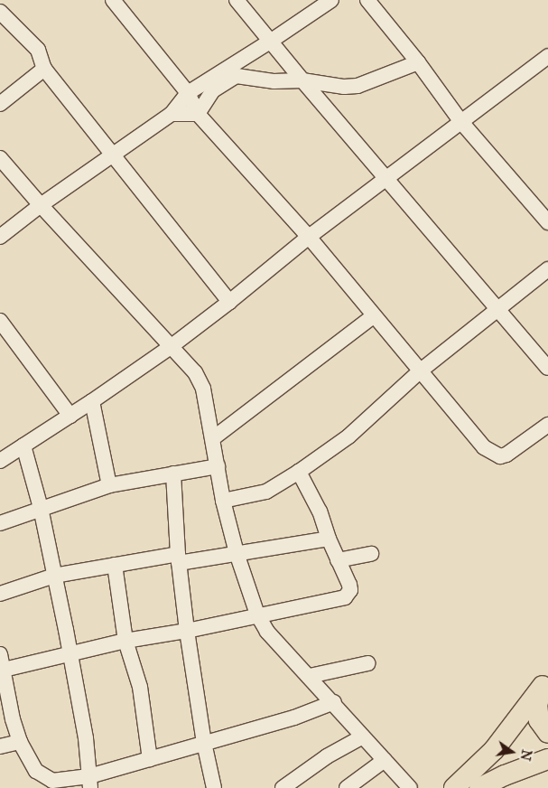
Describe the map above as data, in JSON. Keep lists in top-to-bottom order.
{
  "north": "right"
}
